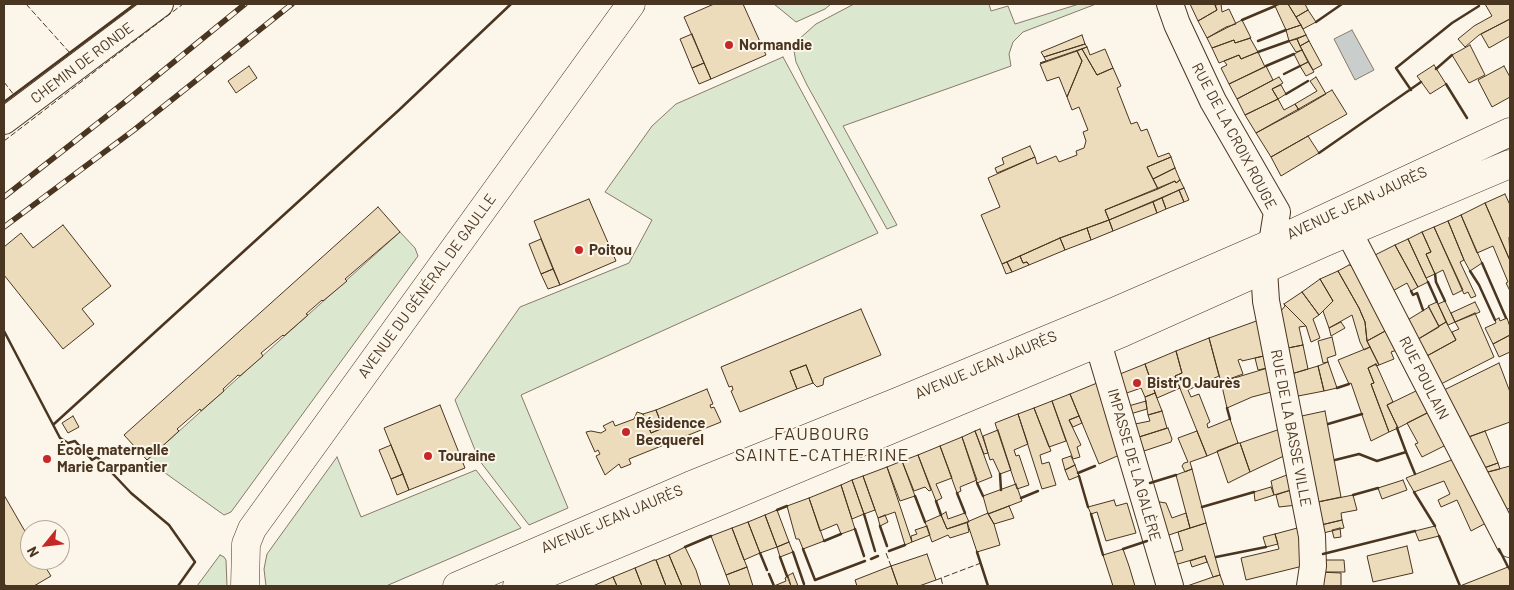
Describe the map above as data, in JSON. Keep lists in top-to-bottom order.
{
  "streets": {
    "main road": ["AVENUE JEAN JAURÈS", "AVENUE DU GÉNÉRAL DE GAULLE"],
    "street": [
      "CHEMIN DE RONDE",
      "RUE DE LA CROIX ROUGE",
      "RUE POULAIN",
      "RUE DE LA BASSE VILLE",
      "IMPASSE DE LA GALÈRE"
    ]
  },
  "crossings": [
    ["RUE DE LA CROIX ROUGE", "AVENUE JEAN JAURÈS"],
    ["RUE DE LA CROIX ROUGE", "RUE DE LA BASSE VILLE"],
    ["AVENUE JEAN JAURÈS", "RUE POULAIN"],
    ["AVENUE JEAN JAURÈS", "RUE DE LA BASSE VILLE"],
    ["AVENUE JEAN JAURÈS", "IMPASSE DE LA GALÈRE"]
  ],
  "districts": ["FAUBOURG SAINTE-CATHERINE"],
  "places": [
    "Normandie",
    "Poitou",
    "Bistr'O Jaurès",
    "Résidence Becquerel",
    "Touraine",
    "École maternelle Marie Carpantier"
  ],
  "north": "bottom left"
}
